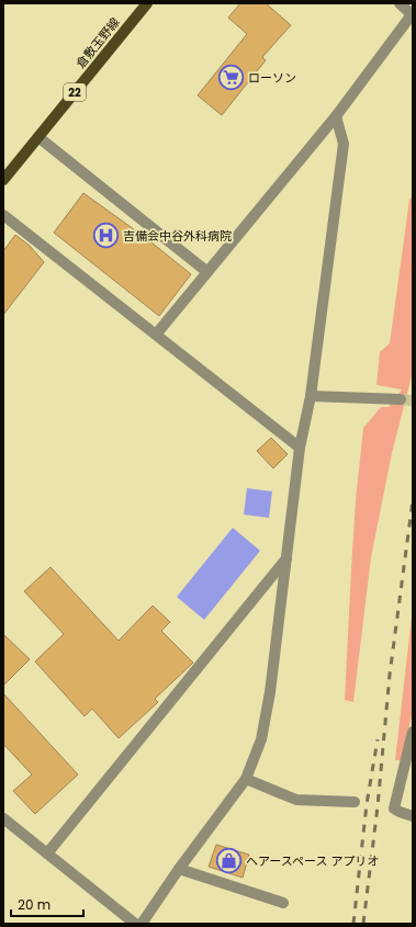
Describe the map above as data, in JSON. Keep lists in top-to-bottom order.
{
  "streets": {
    "main road": ["倉敷玉野線", "22"]
  },
  "places": {
    "supermarket": ["ローソン"],
    "hospital": ["吉備会中谷外科病院"],
    "shop": ["ヘアースペース アプリオ"]
  },
  "scale_bar": "20 m"
}
